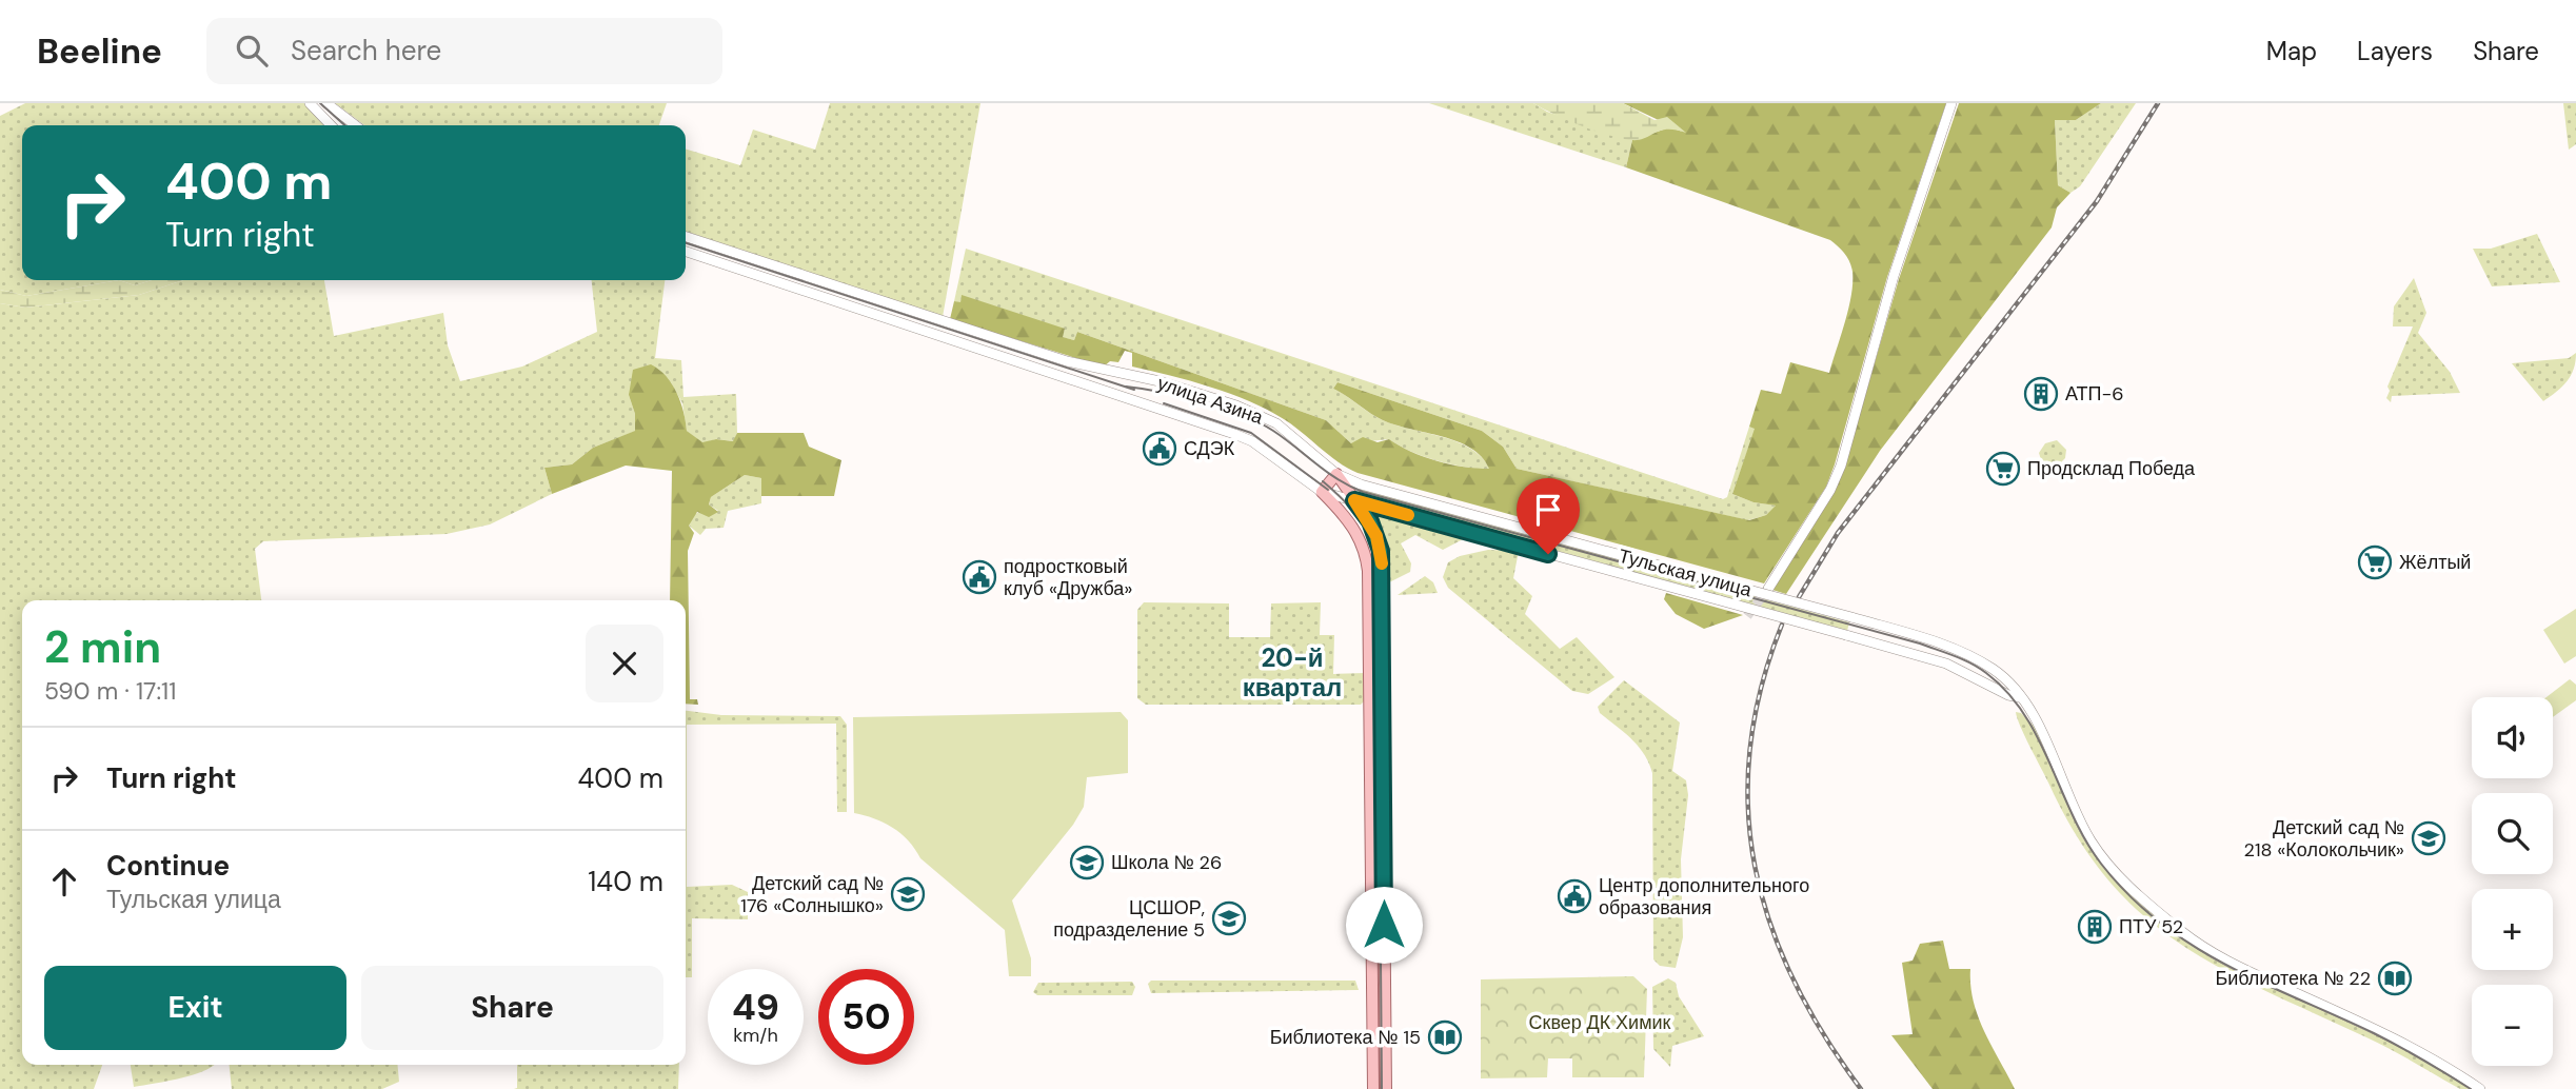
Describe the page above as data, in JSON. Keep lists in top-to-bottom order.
{
  "streets": {
    "main road": ["улица Азина"],
    "street": ["Тульская улица"]
  },
  "crossings": [
    ["улица Азина", "Тульская улица"]
  ],
  "districts": ["20-й квартал"],
  "parks": ["Сквер ДК Химик"],
  "places": {
    "building": ["АТП-6", "ПТУ 52"],
    "public building": ["СДЭК", "подростковый клуб «Дружба»", "Центр дополнительного образования"],
    "supermarket": ["Продсклад Победа", "Жёлтый"],
    "school or university": [
      "Детский сад № 218 «Колокольчик»",
      "Школа № 26",
      "Детский сад № 176 «Солнышко»",
      "ЦСШОР, подразделение 5"
    ],
    "library": ["Библиотека № 22", "Библиотека № 15"]
  },
  "page": {
    "header": "Beeline",
    "search": "Search here",
    "nav": ["Map", "Layers", "Share"],
    "turn": ["400 m", "Turn right"],
    "heading": ["2 min", "590 m · 17:11"],
    "map_buttons": ["+", "−"],
    "list": [
      {
        "name": "Turn right",
        "value": "400 m"
      },
      {
        "name": "Continue",
        "note": "Тульская улица",
        "value": "140 m"
      }
    ],
    "buttons": ["Exit", "Share"],
    "speed": "49 km/h",
    "limit": "50"
  }
}
